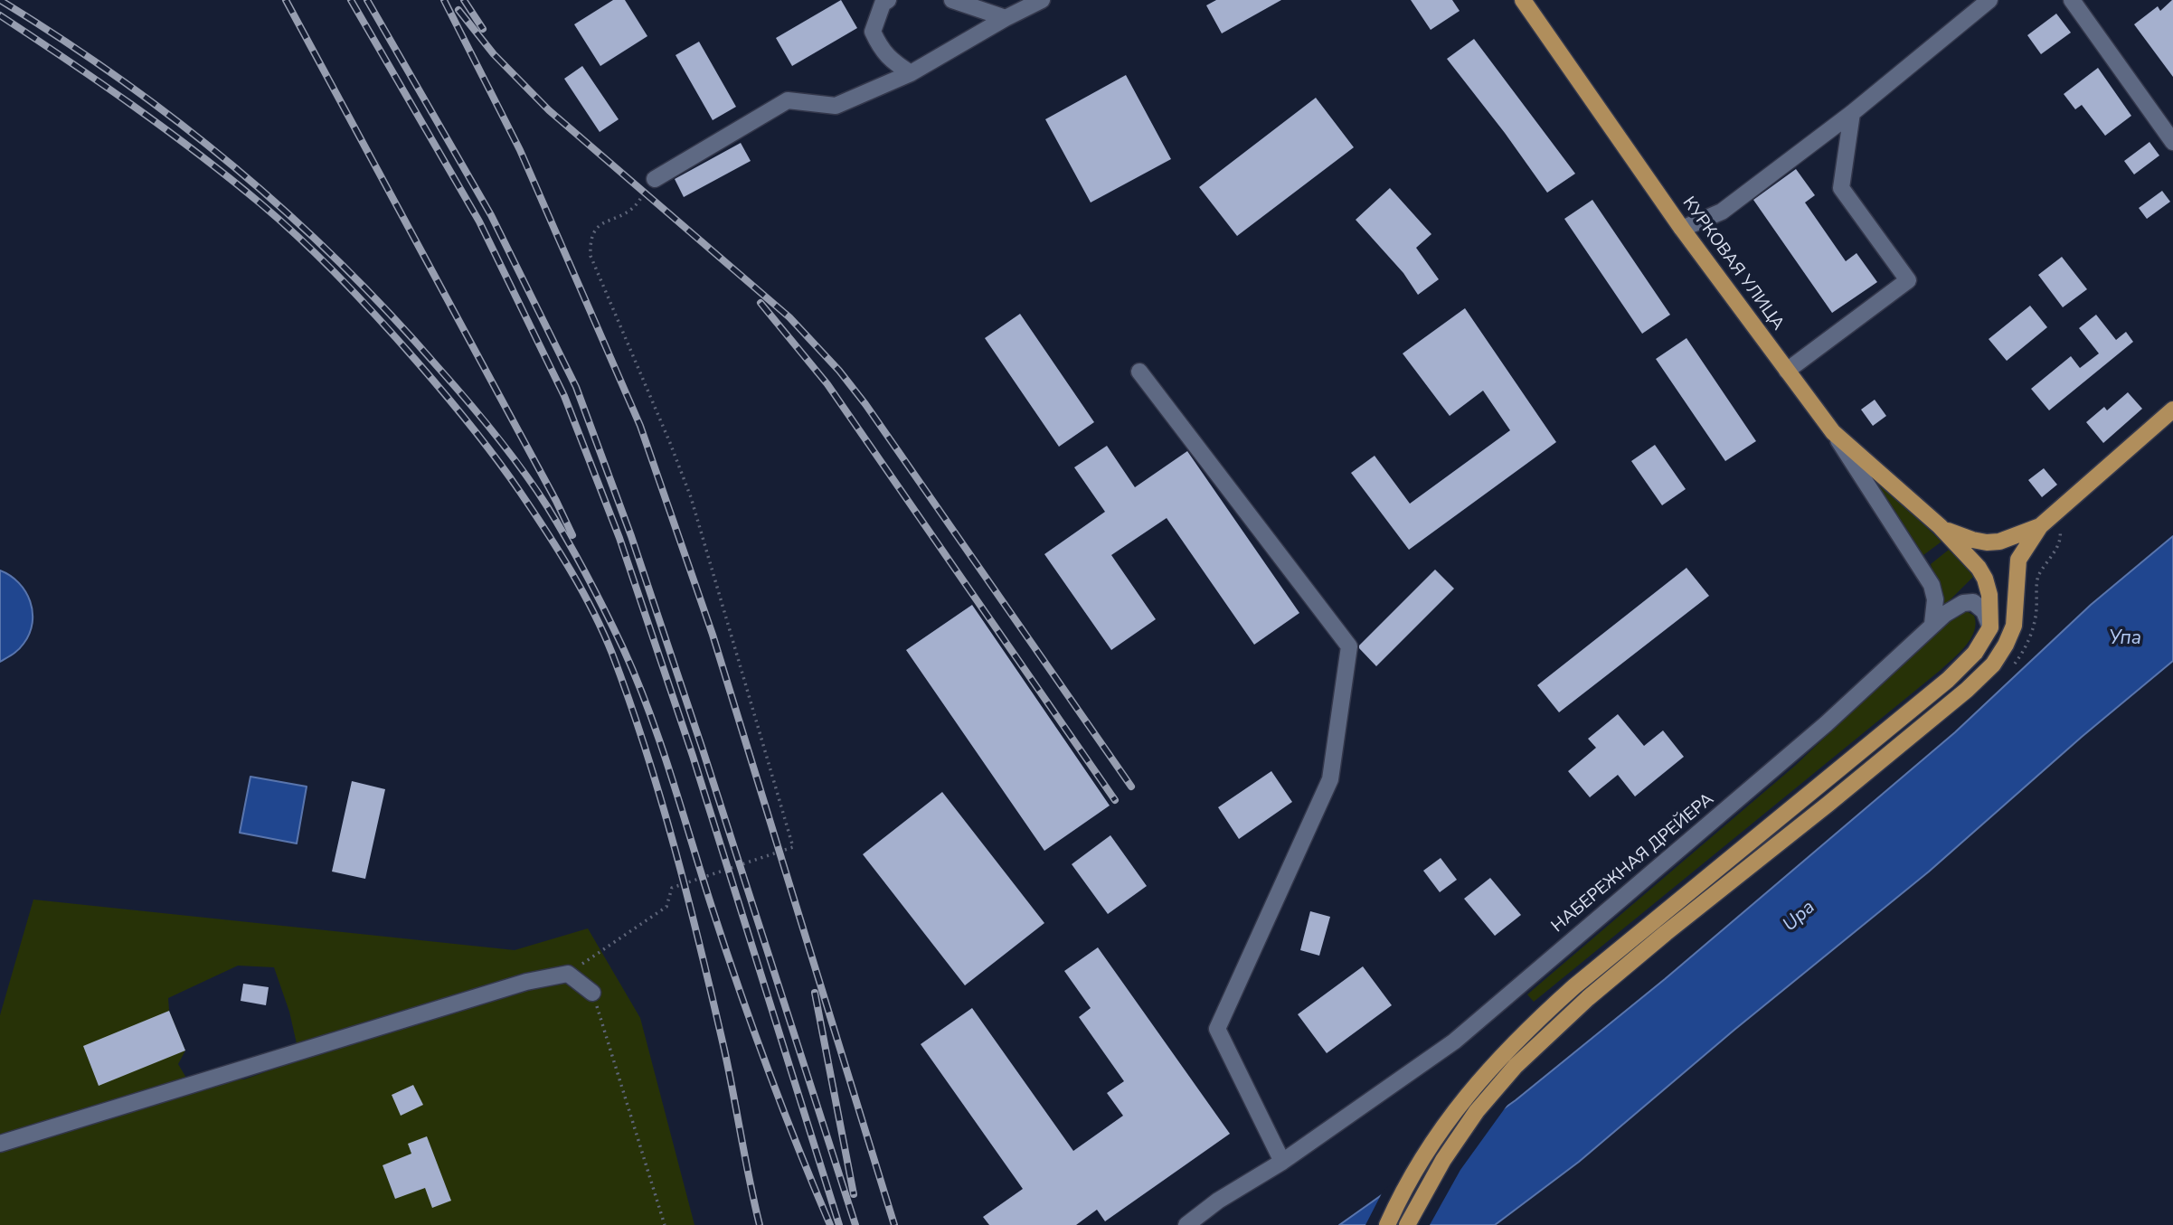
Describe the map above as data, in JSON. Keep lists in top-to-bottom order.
{
  "streets": {
    "main road": ["КУРКОВАЯ УЛИЦА"],
    "street": ["НАБЕРЕЖНАЯ ДРЕЙЕРА"]
  },
  "water": ["Упа", "Upa"]
}
